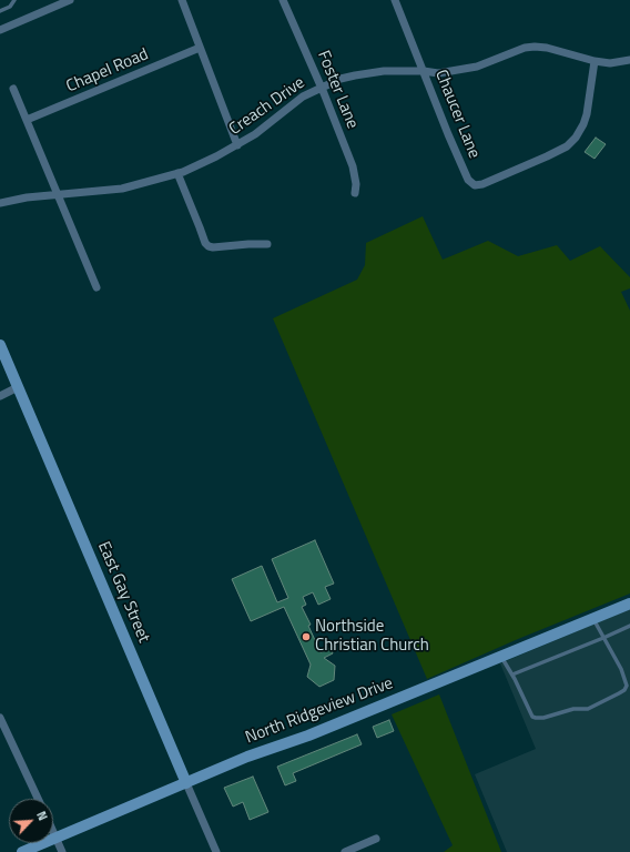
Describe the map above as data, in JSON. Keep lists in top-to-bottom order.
{
  "streets": {
    "main road": ["East Gay Street", "North Ridgeview Drive"],
    "street": [
      "Chapel Road",
      "Foster Lane",
      "Creach Drive",
      "Chaucer Lane"
    ]
  },
  "crossings": [
    ["Foster Lane", "Creach Drive"],
    ["Creach Drive", "Chaucer Lane"],
    ["East Gay Street", "North Ridgeview Drive"]
  ],
  "places": ["Northside Christian Church"],
  "north": "top right"
}
